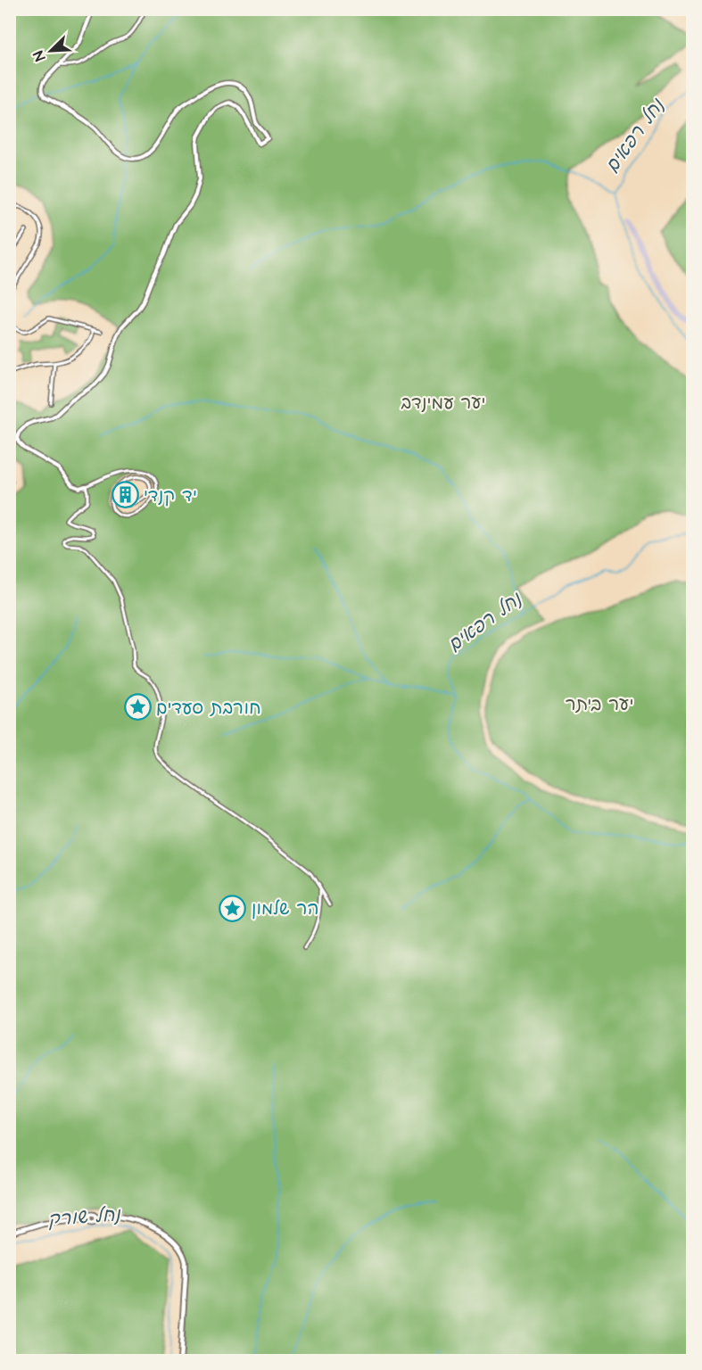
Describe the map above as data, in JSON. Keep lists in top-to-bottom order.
{
  "water": ["נחל רפאים", "נחל שורק"],
  "parks": ["יער עמינדב", "יער ביתר"],
  "places": {
    "building": ["יד קנדי"],
    "place": ["חורבת סעדים", "הר שלמון"]
  },
  "north": "bottom left"
}
